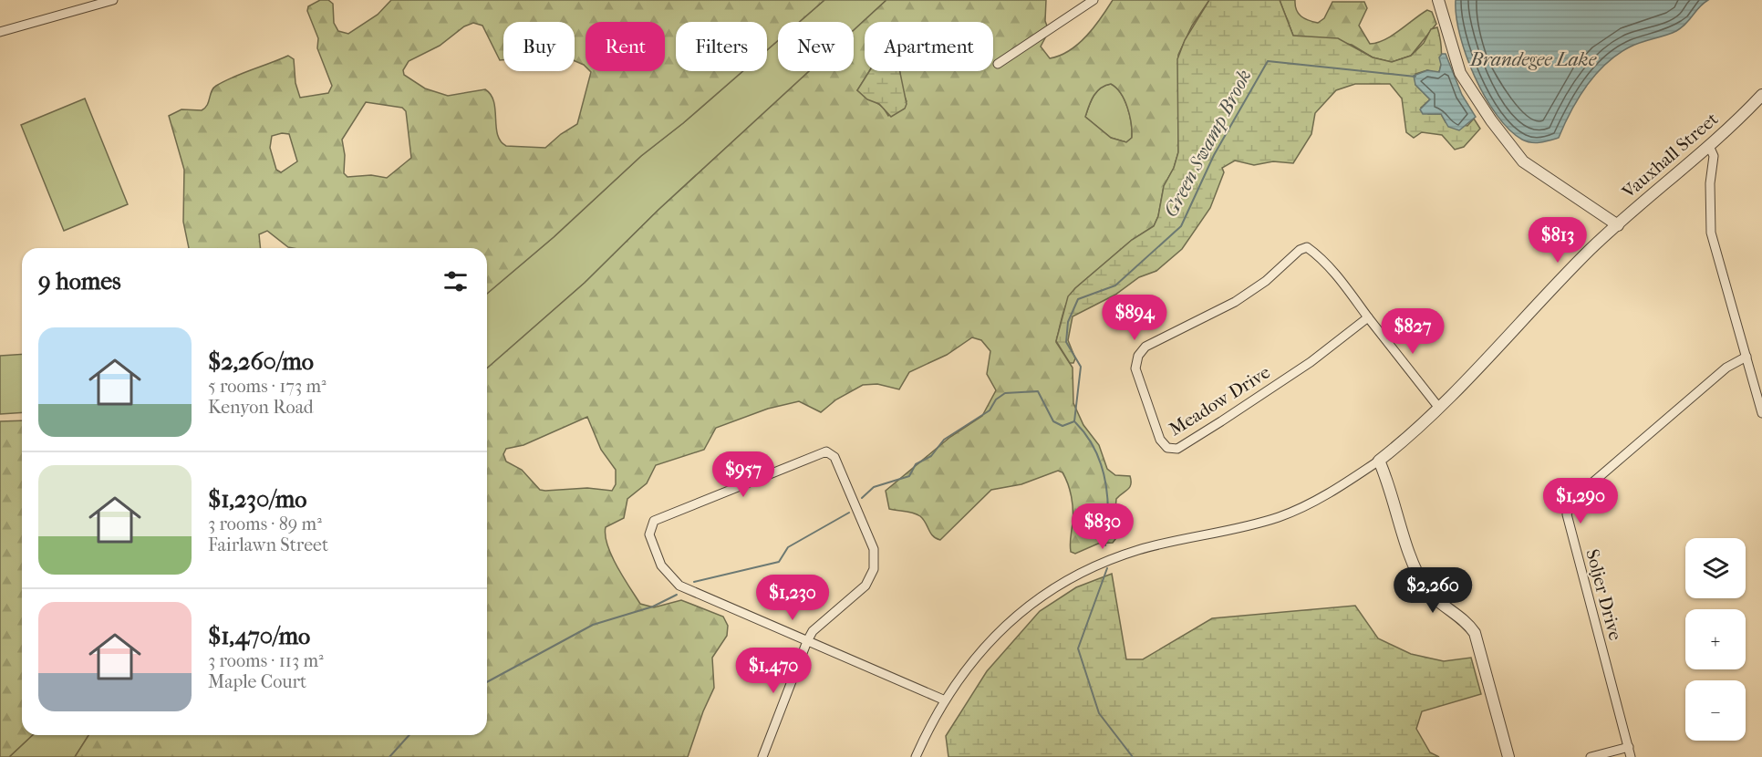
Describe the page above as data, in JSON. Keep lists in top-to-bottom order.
{
  "streets": {
    "street": ["Vauxhall Street", "Meadow Drive", "Soljer Drive"]
  },
  "crossings": [
    ["Vauxhall Street", "Meadow Drive"]
  ],
  "water": ["Brandegee Lake", "Green Swamp Brook"],
  "page": {
    "chip": [
      "Buy",
      "Rent",
      "Filters",
      "New",
      "Apartment"
    ],
    "price": [
      "$813",
      "$894",
      "$827",
      "$957",
      "$1,290",
      "$830",
      "$2,260",
      "$1,230",
      "$1,470"
    ],
    "heading": "9 homes",
    "list": [
      {
        "name": "$2,260/mo",
        "note": "5 rooms · 173 m² · Kenyon Road"
      },
      {
        "name": "$1,230/mo",
        "note": "3 rooms · 89 m² · Fairlawn Street"
      },
      {
        "name": "$1,470/mo",
        "note": "3 rooms · 113 m² · Maple Court"
      }
    ],
    "map_buttons": ["+", "−"]
  }
}
